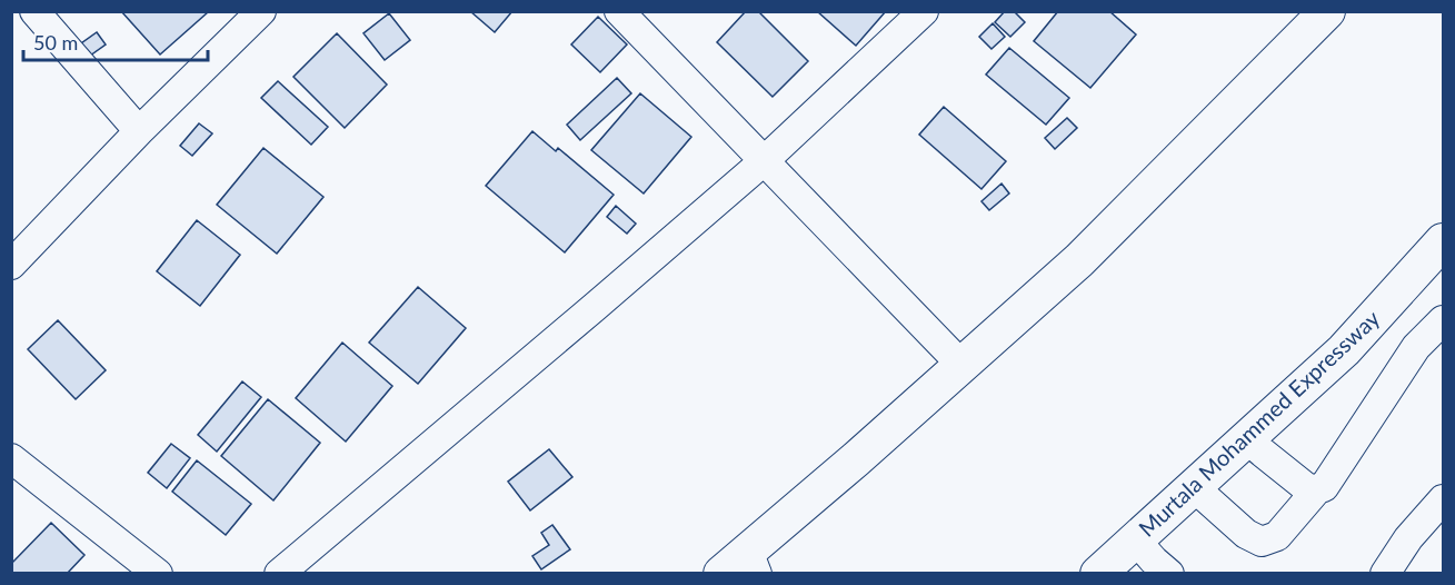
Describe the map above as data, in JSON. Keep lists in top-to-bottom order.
{
  "streets": {
    "main road": ["Murtala Mohammed Expressway"]
  },
  "scale_bar": "50 m"
}
